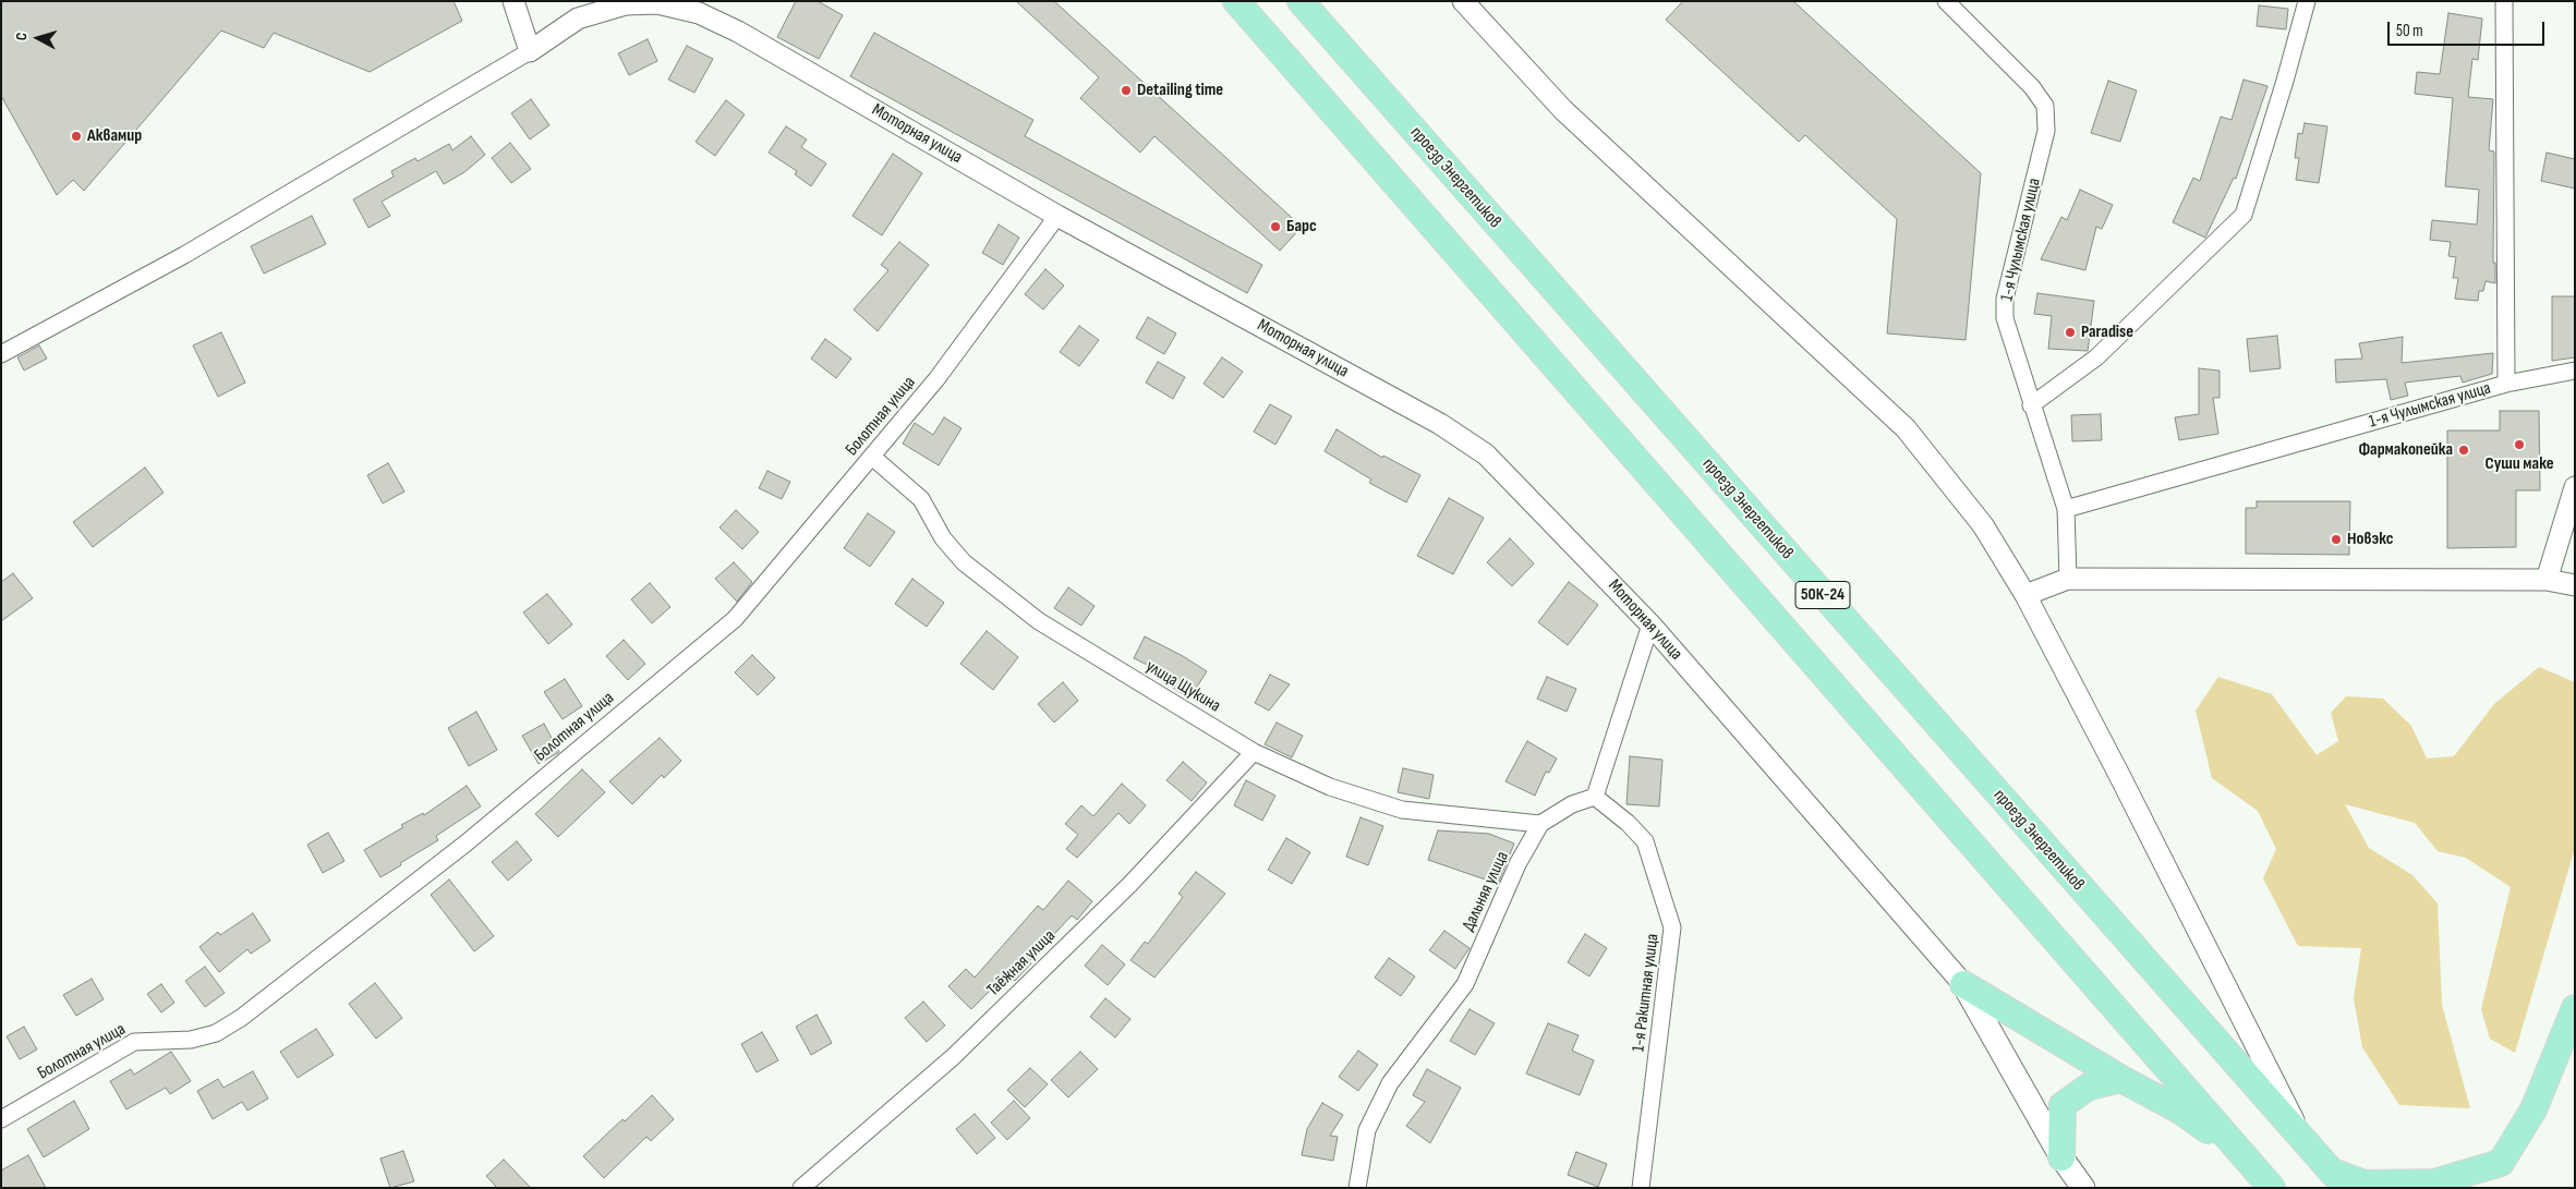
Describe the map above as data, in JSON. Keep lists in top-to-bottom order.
{
  "streets": {
    "main road": ["проезд Энергетиков", "50К-24"],
    "street": [
      "Моторная улица",
      "1-я Чулымская улица",
      "Болотная улица",
      "улица Щукина",
      "Дальняя улица",
      "Таёжная улица",
      "1-я Ракитная улица"
    ]
  },
  "crossings": [
    ["Моторная улица", "Болотная улица"],
    ["Болотная улица", "улица Щукина"],
    ["улица Щукина", "Дальняя улица"],
    ["улица Щукина", "Таёжная улица"],
    ["Дальняя улица", "1-я Ракитная улица"]
  ],
  "places": [
    "Detailing time",
    "Аквамир",
    "Барс",
    "Paradise",
    "Суши маке",
    "Фармакопейка",
    "Новэкс"
  ],
  "scale_bar": "50 m",
  "north": "left"
}
